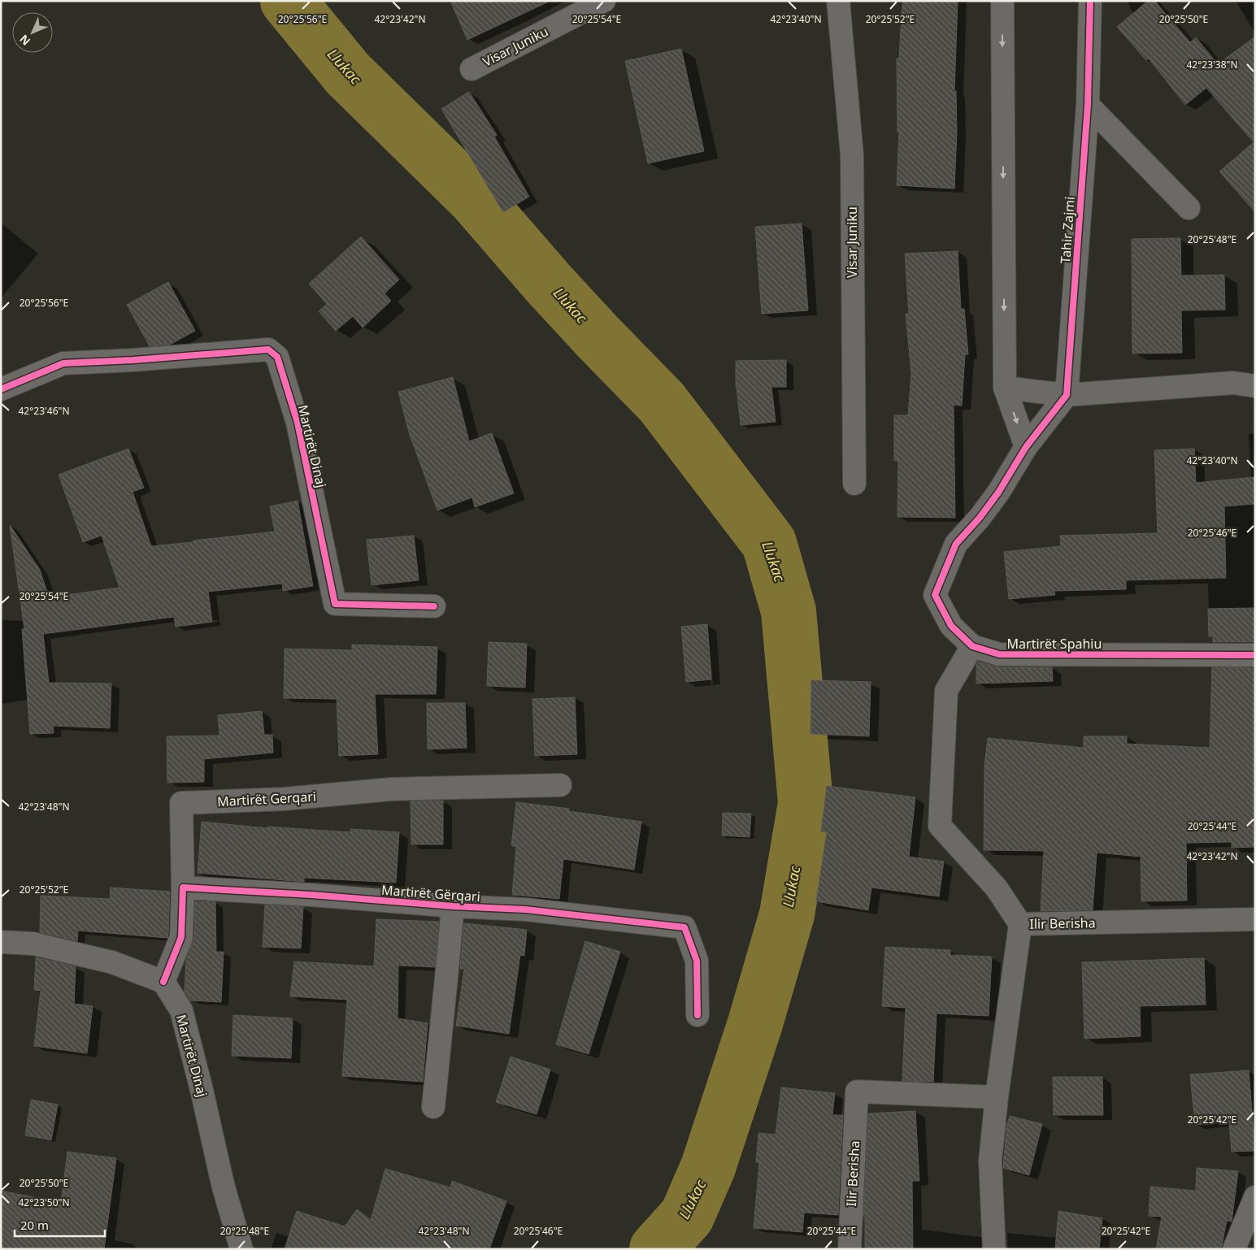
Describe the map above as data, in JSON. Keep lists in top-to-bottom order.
{
  "streets": {
    "street": [
      "Visar Juniku",
      "Tahir Zajmi",
      "Martirët Dinaj",
      "Martirët Spahiu",
      "Martirët Gerqari",
      "Martirët Gërqari",
      "Ilir Berisha"
    ]
  },
  "crossings": [
    ["Martirët Gerqari", "Martirët Gërqari"]
  ],
  "water": ["Llukac"],
  "scale_bar": "20 m",
  "north": "bottom left",
  "coordinates": [
    "20°25'56\"E",
    "42°23'42\"N",
    "20°25'54\"E",
    "42°23'40\"N",
    "20°25'52\"E",
    "20°25'50\"E",
    "42°23'38\"N",
    "20°25'48\"E",
    "42°23'46\"N",
    "20°25'46\"E",
    "42°23'48\"N",
    "20°25'44\"E",
    "20°25'42\"E",
    "42°23'50\"N"
  ]
}
